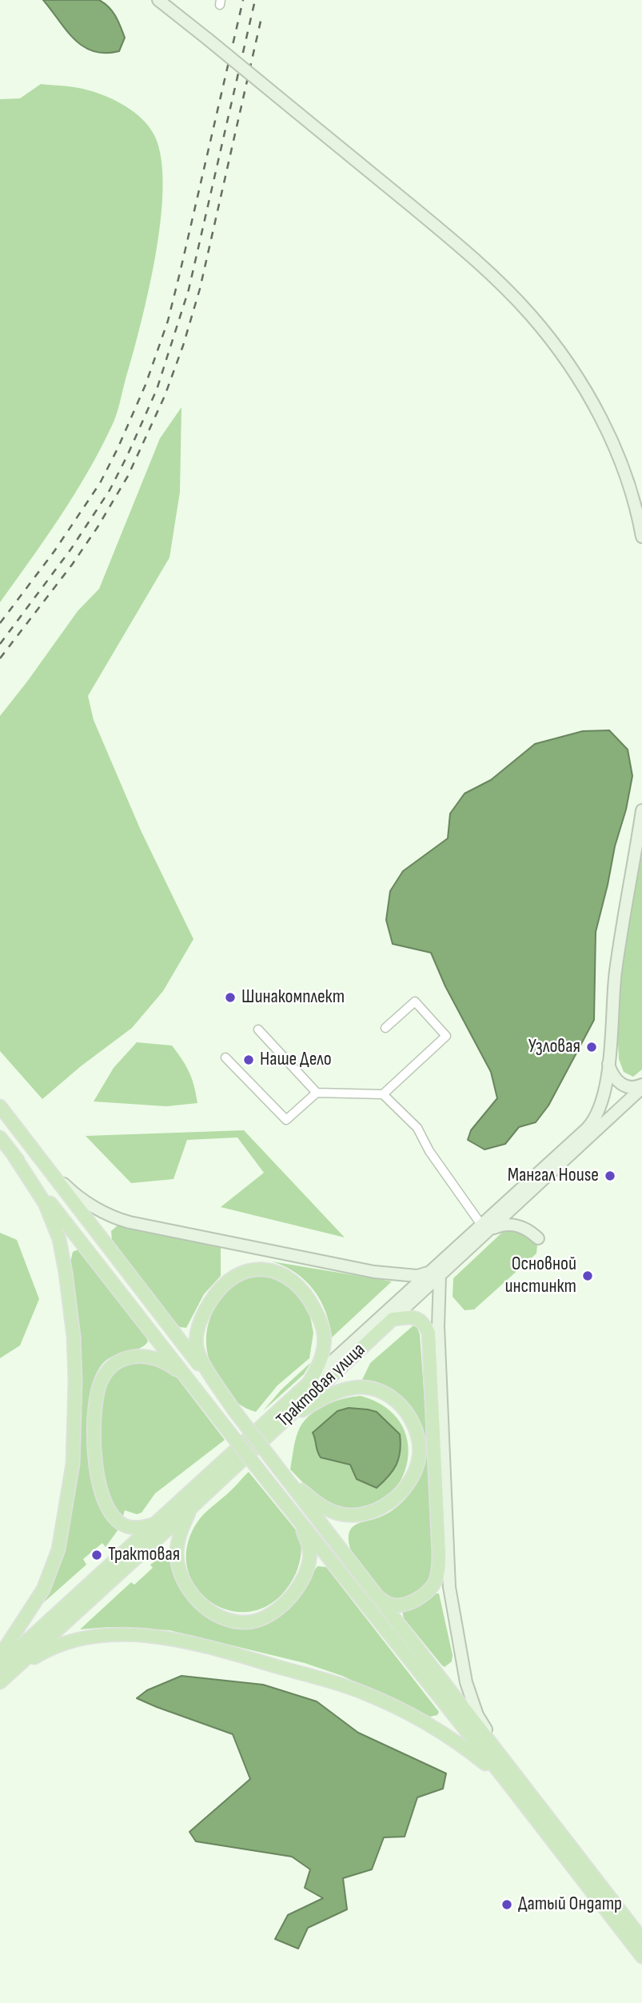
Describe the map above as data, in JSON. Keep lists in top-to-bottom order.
{
  "streets": {
    "main road": ["Трактовая улица"]
  },
  "places": [
    "Шинакомплект",
    "Узловая",
    "Наше Дело",
    "Мангал House",
    "Основной инстинкт",
    "Трактовая",
    "Датый Ондатр"
  ]
}
